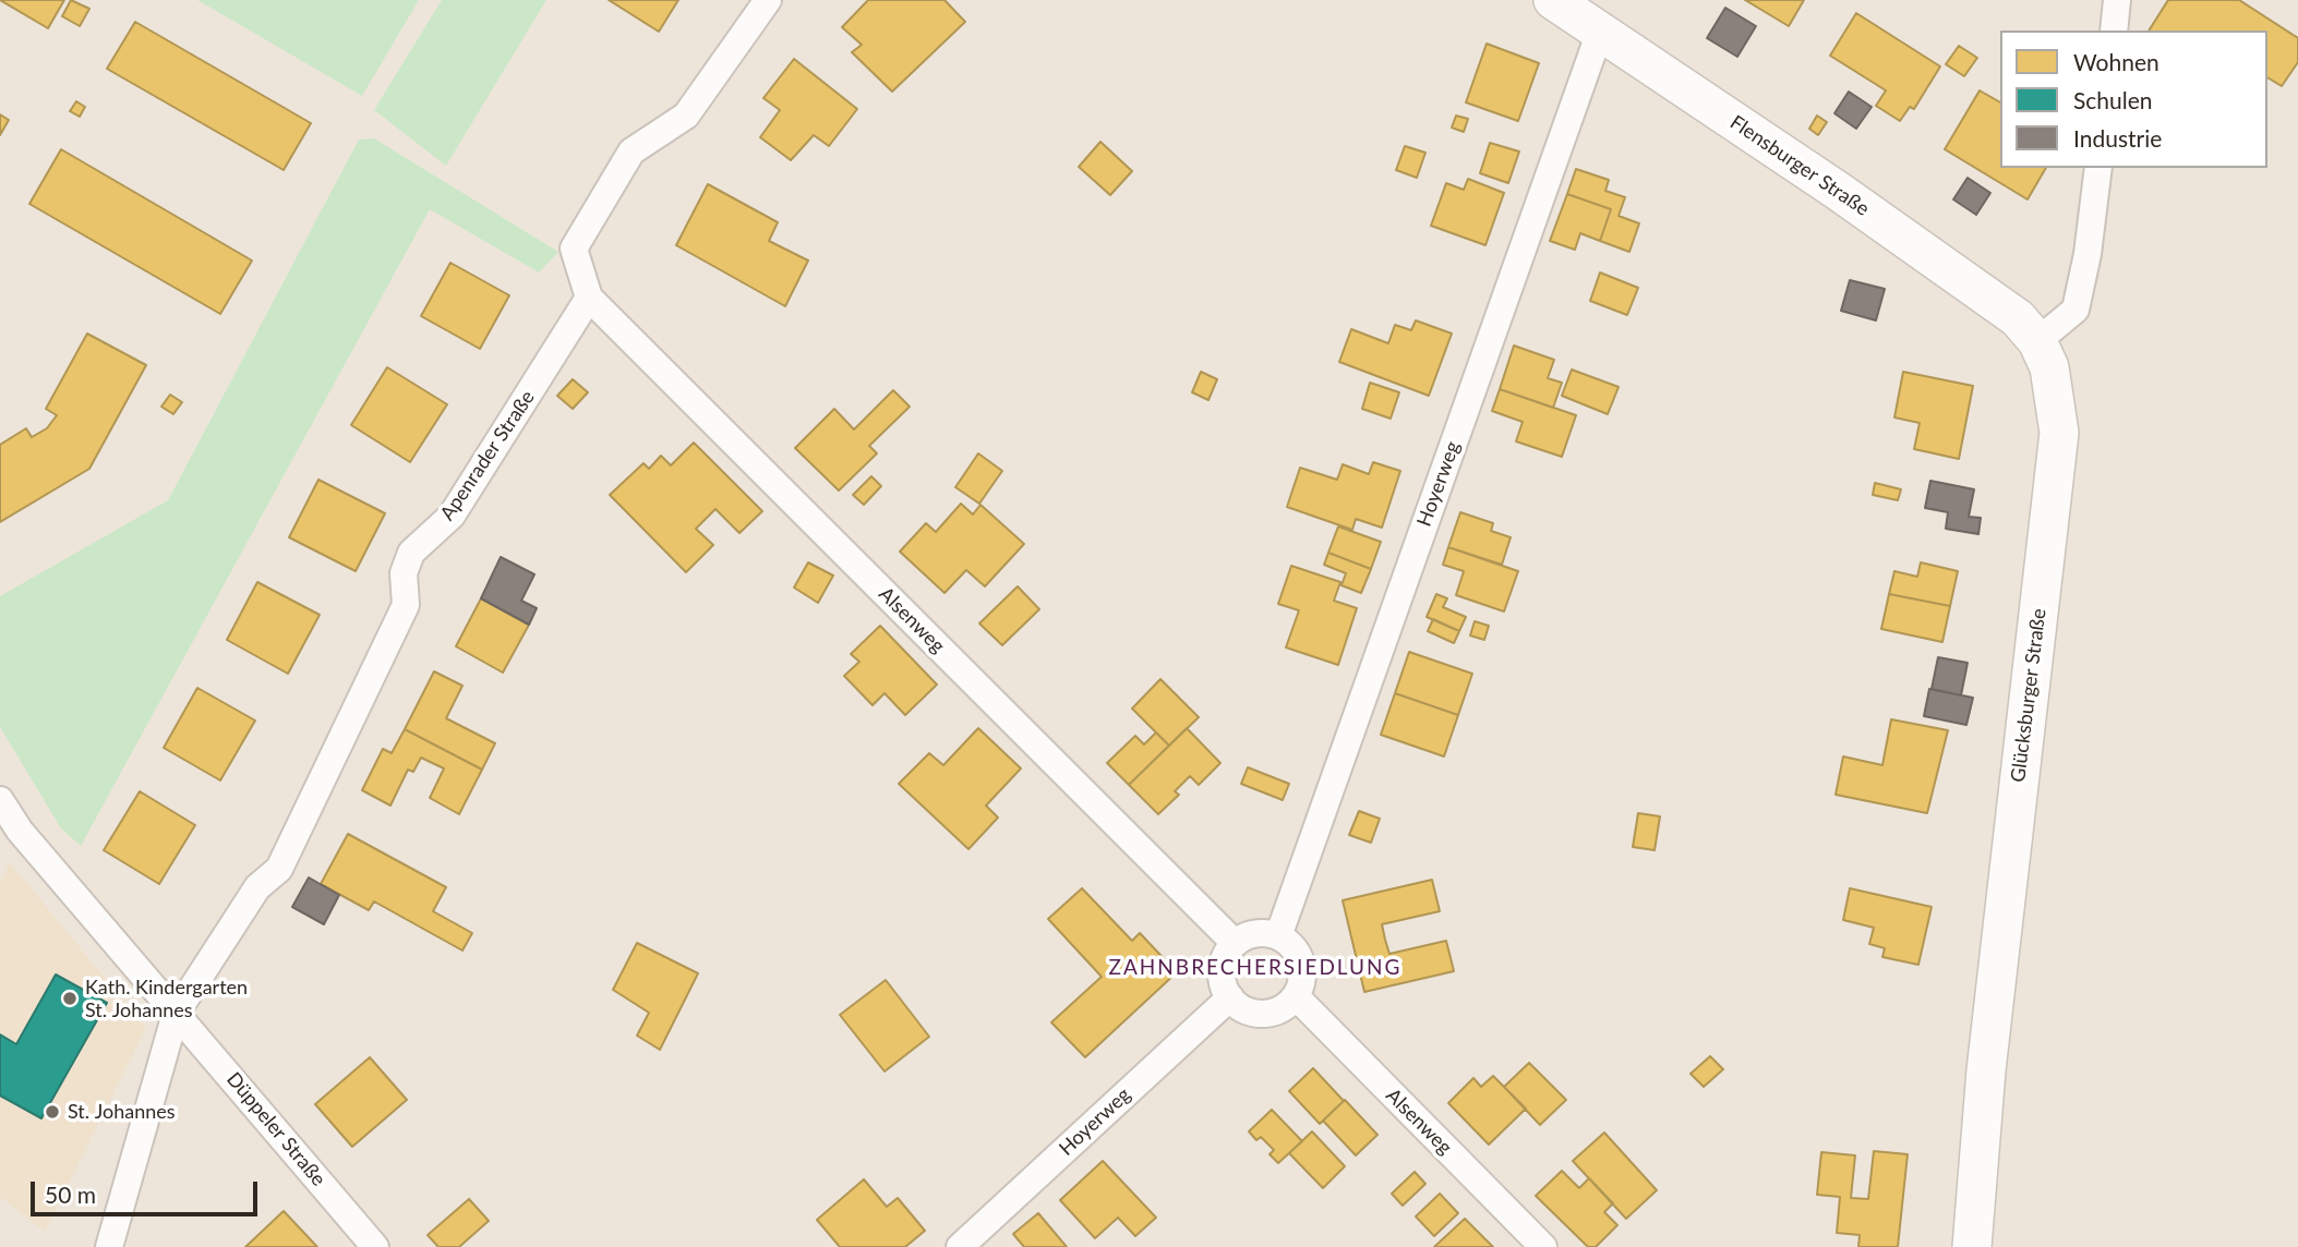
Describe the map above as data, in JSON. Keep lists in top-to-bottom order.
{
  "streets": {
    "street": [
      "Flensburger Straße",
      "Apenrader Straße",
      "Hoyerweg",
      "Alsenweg",
      "Glücksburger Straße",
      "Düppeler Straße"
    ]
  },
  "crossings": [
    ["Flensburger Straße", "Hoyerweg"],
    ["Flensburger Straße", "Glücksburger Straße"],
    ["Apenrader Straße", "Alsenweg"],
    ["Apenrader Straße", "Düppeler Straße"],
    ["Hoyerweg", "Alsenweg"]
  ],
  "districts": ["ZAHNBRECHERSIEDLUNG"],
  "places": ["Kath. Kindergarten St. Johannes", "St. Johannes"],
  "legend": ["Wohnen", "Schulen", "Industrie"],
  "scale_bar": "50 m"
}
